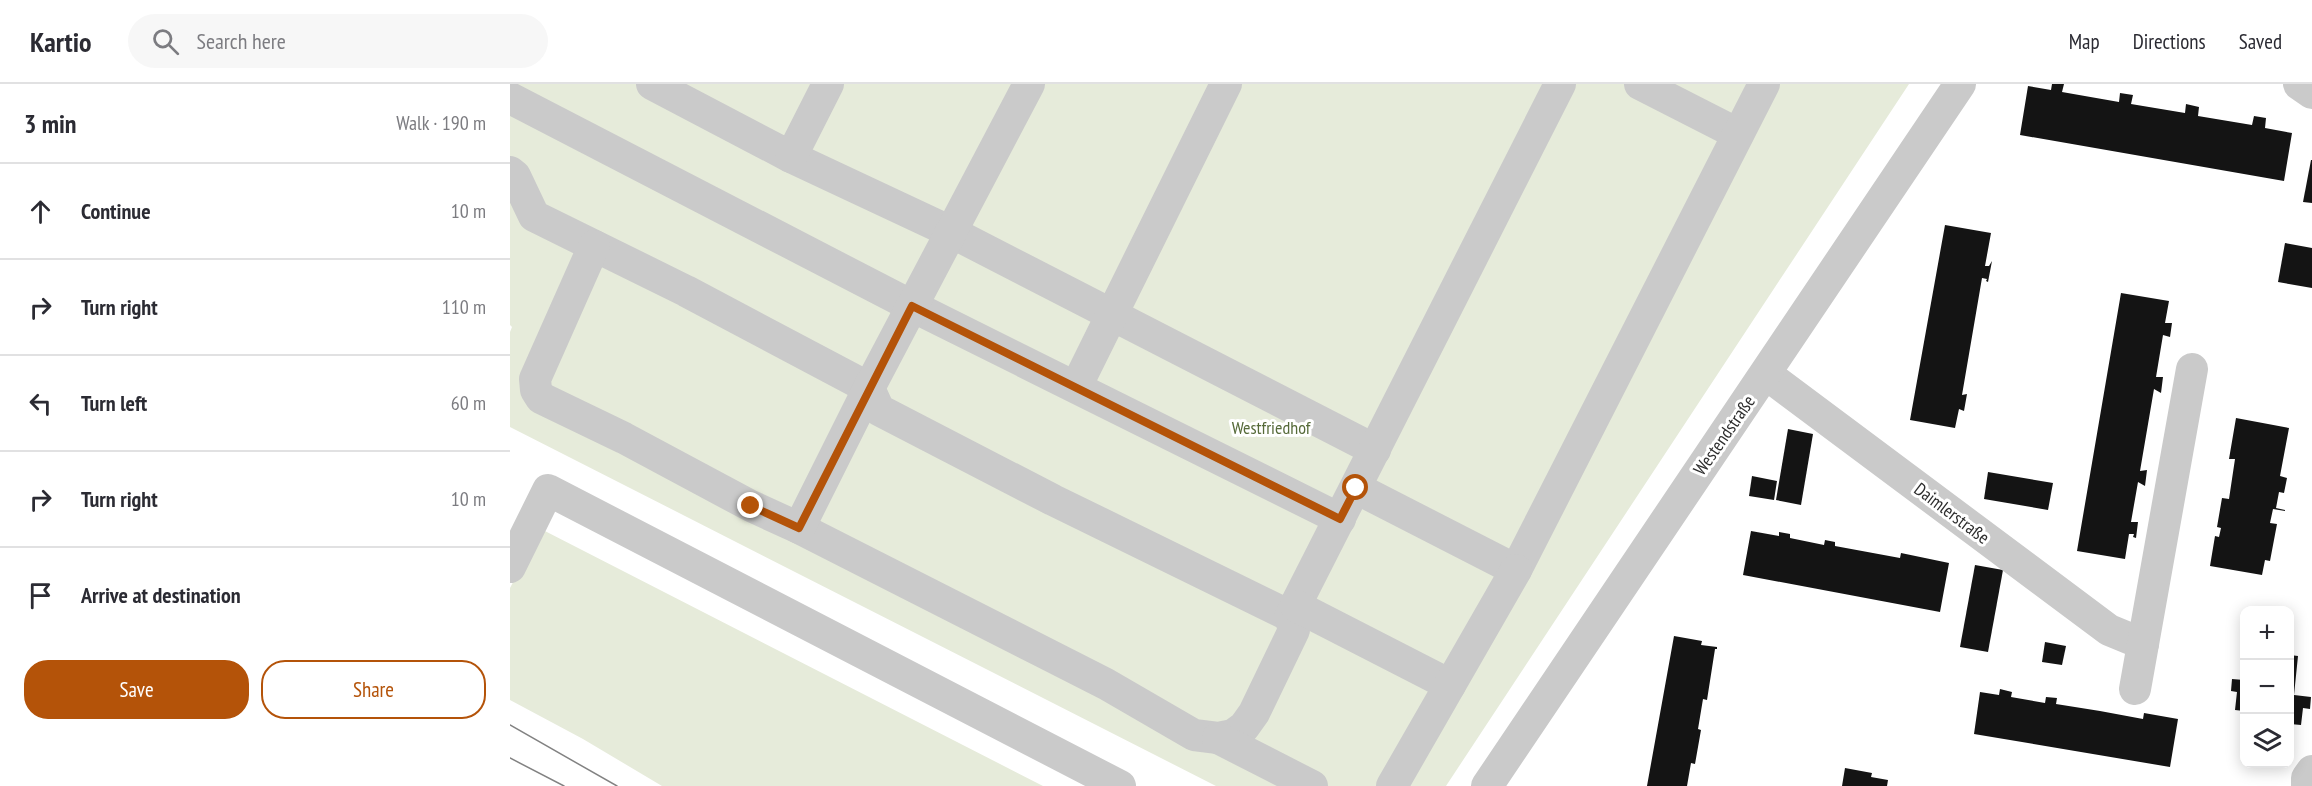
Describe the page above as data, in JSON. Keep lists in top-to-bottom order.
{
  "streets": {
    "street": ["Westendstraße", "Daimlerstraße"]
  },
  "crossings": [
    ["Westendstraße", "Daimlerstraße"]
  ],
  "parks": ["Westfriedhof"],
  "page": {
    "header": "Kartio",
    "search": "Search here",
    "nav": ["Map", "Directions", "Saved"],
    "heading": ["3 min", "Walk · 190 m"],
    "list": [
      ["Continue", "10 m"],
      ["Turn right", "110 m"],
      ["Turn left", "60 m"],
      ["Turn right", "10 m"],
      "Arrive at destination"
    ],
    "map_buttons": ["+", "−"],
    "buttons": ["Save", "Share"]
  }
}
